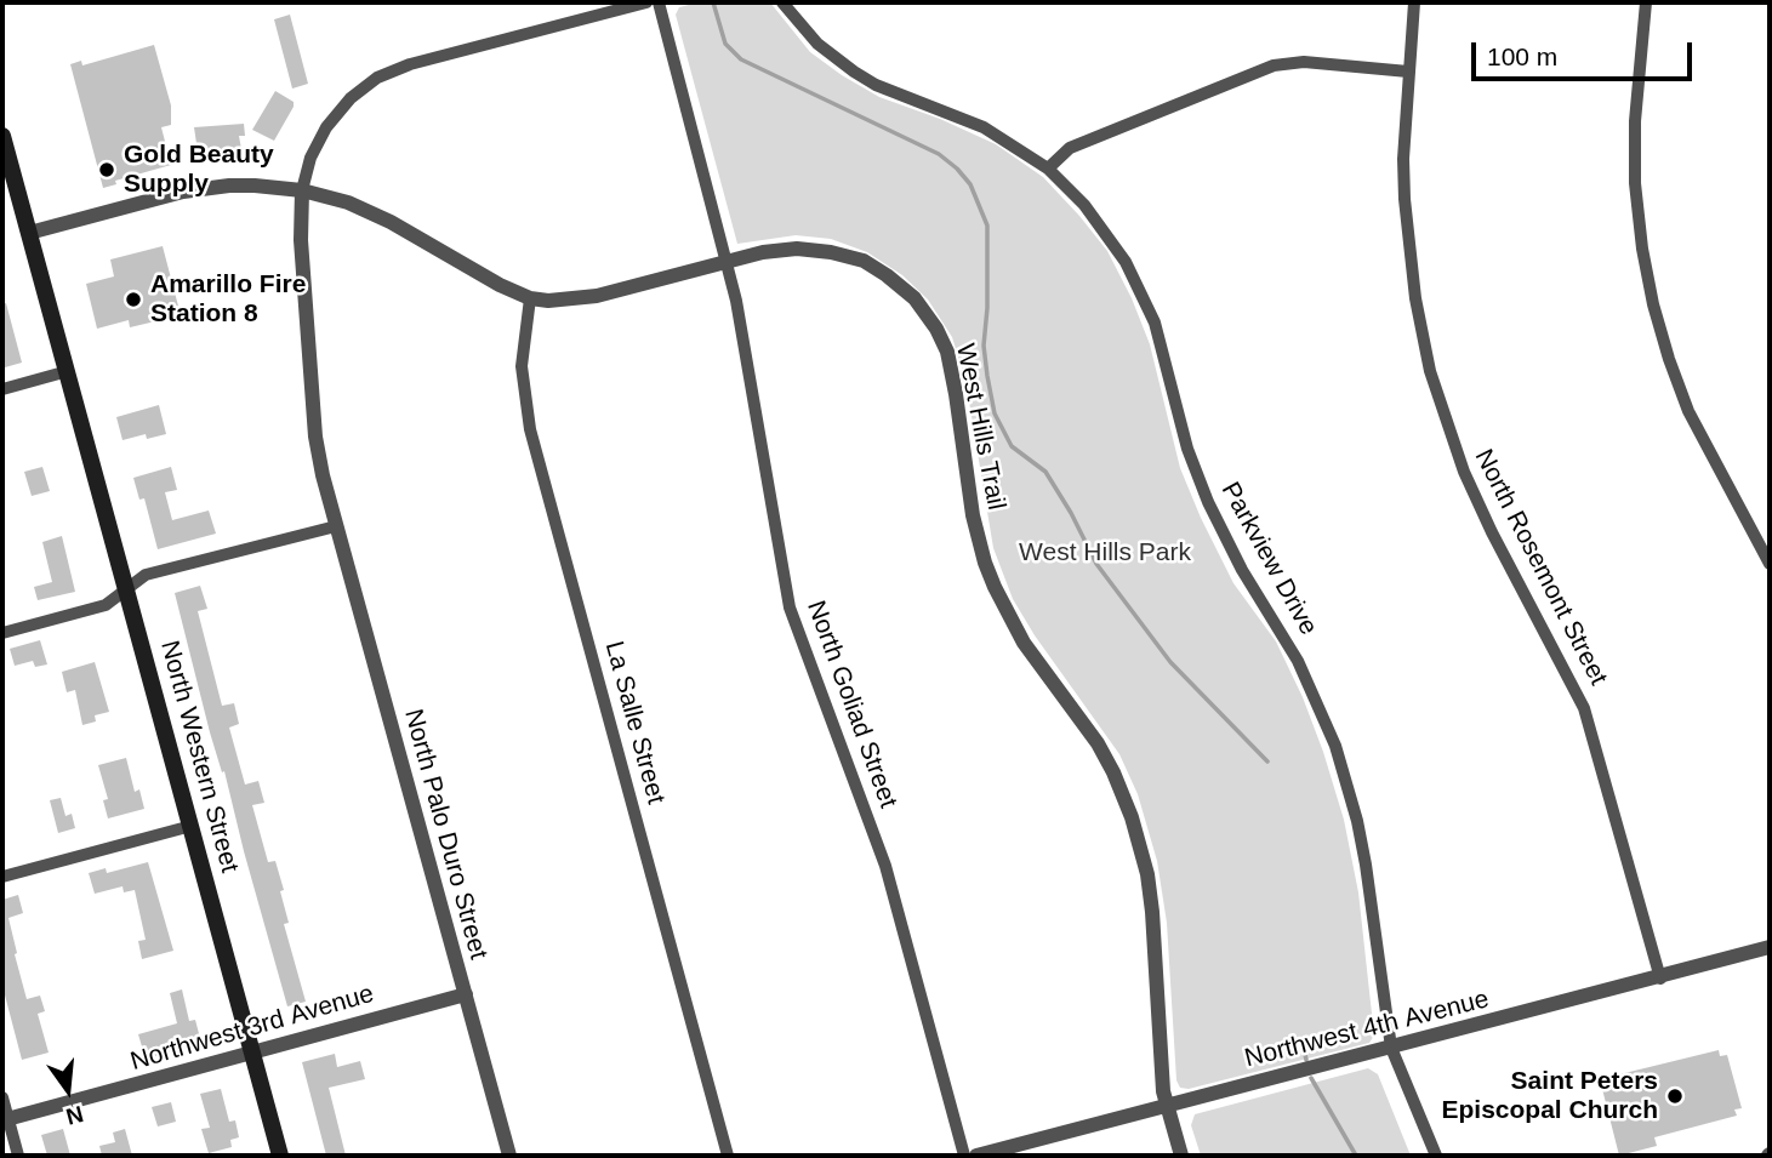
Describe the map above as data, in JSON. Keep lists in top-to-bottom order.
{
  "streets": {
    "main road": ["North Western Street"],
    "street": [
      "West Hills Trail",
      "Parkview Drive",
      "North Rosemont Street",
      "North Goliad Street",
      "La Salle Street",
      "North Palo Duro Street",
      "Northwest 3rd Avenue",
      "Northwest 4th Avenue"
    ]
  },
  "crossings": [
    ["West Hills Trail", "North Goliad Street"],
    ["West Hills Trail", "La Salle Street"],
    ["West Hills Trail", "North Western Street"],
    ["West Hills Trail", "North Palo Duro Street"],
    ["West Hills Trail", "Northwest 4th Avenue"],
    ["Parkview Drive", "Northwest 4th Avenue"],
    ["North Rosemont Street", "Northwest 4th Avenue"],
    ["North Western Street", "Northwest 3rd Avenue"],
    ["North Palo Duro Street", "Northwest 3rd Avenue"]
  ],
  "parks": ["West Hills Park"],
  "places": ["Gold Beauty Supply", "Amarillo Fire Station 8", "Saint Peters Episcopal Church"],
  "scale_bar": "100 m",
  "north": "bottom"
}
